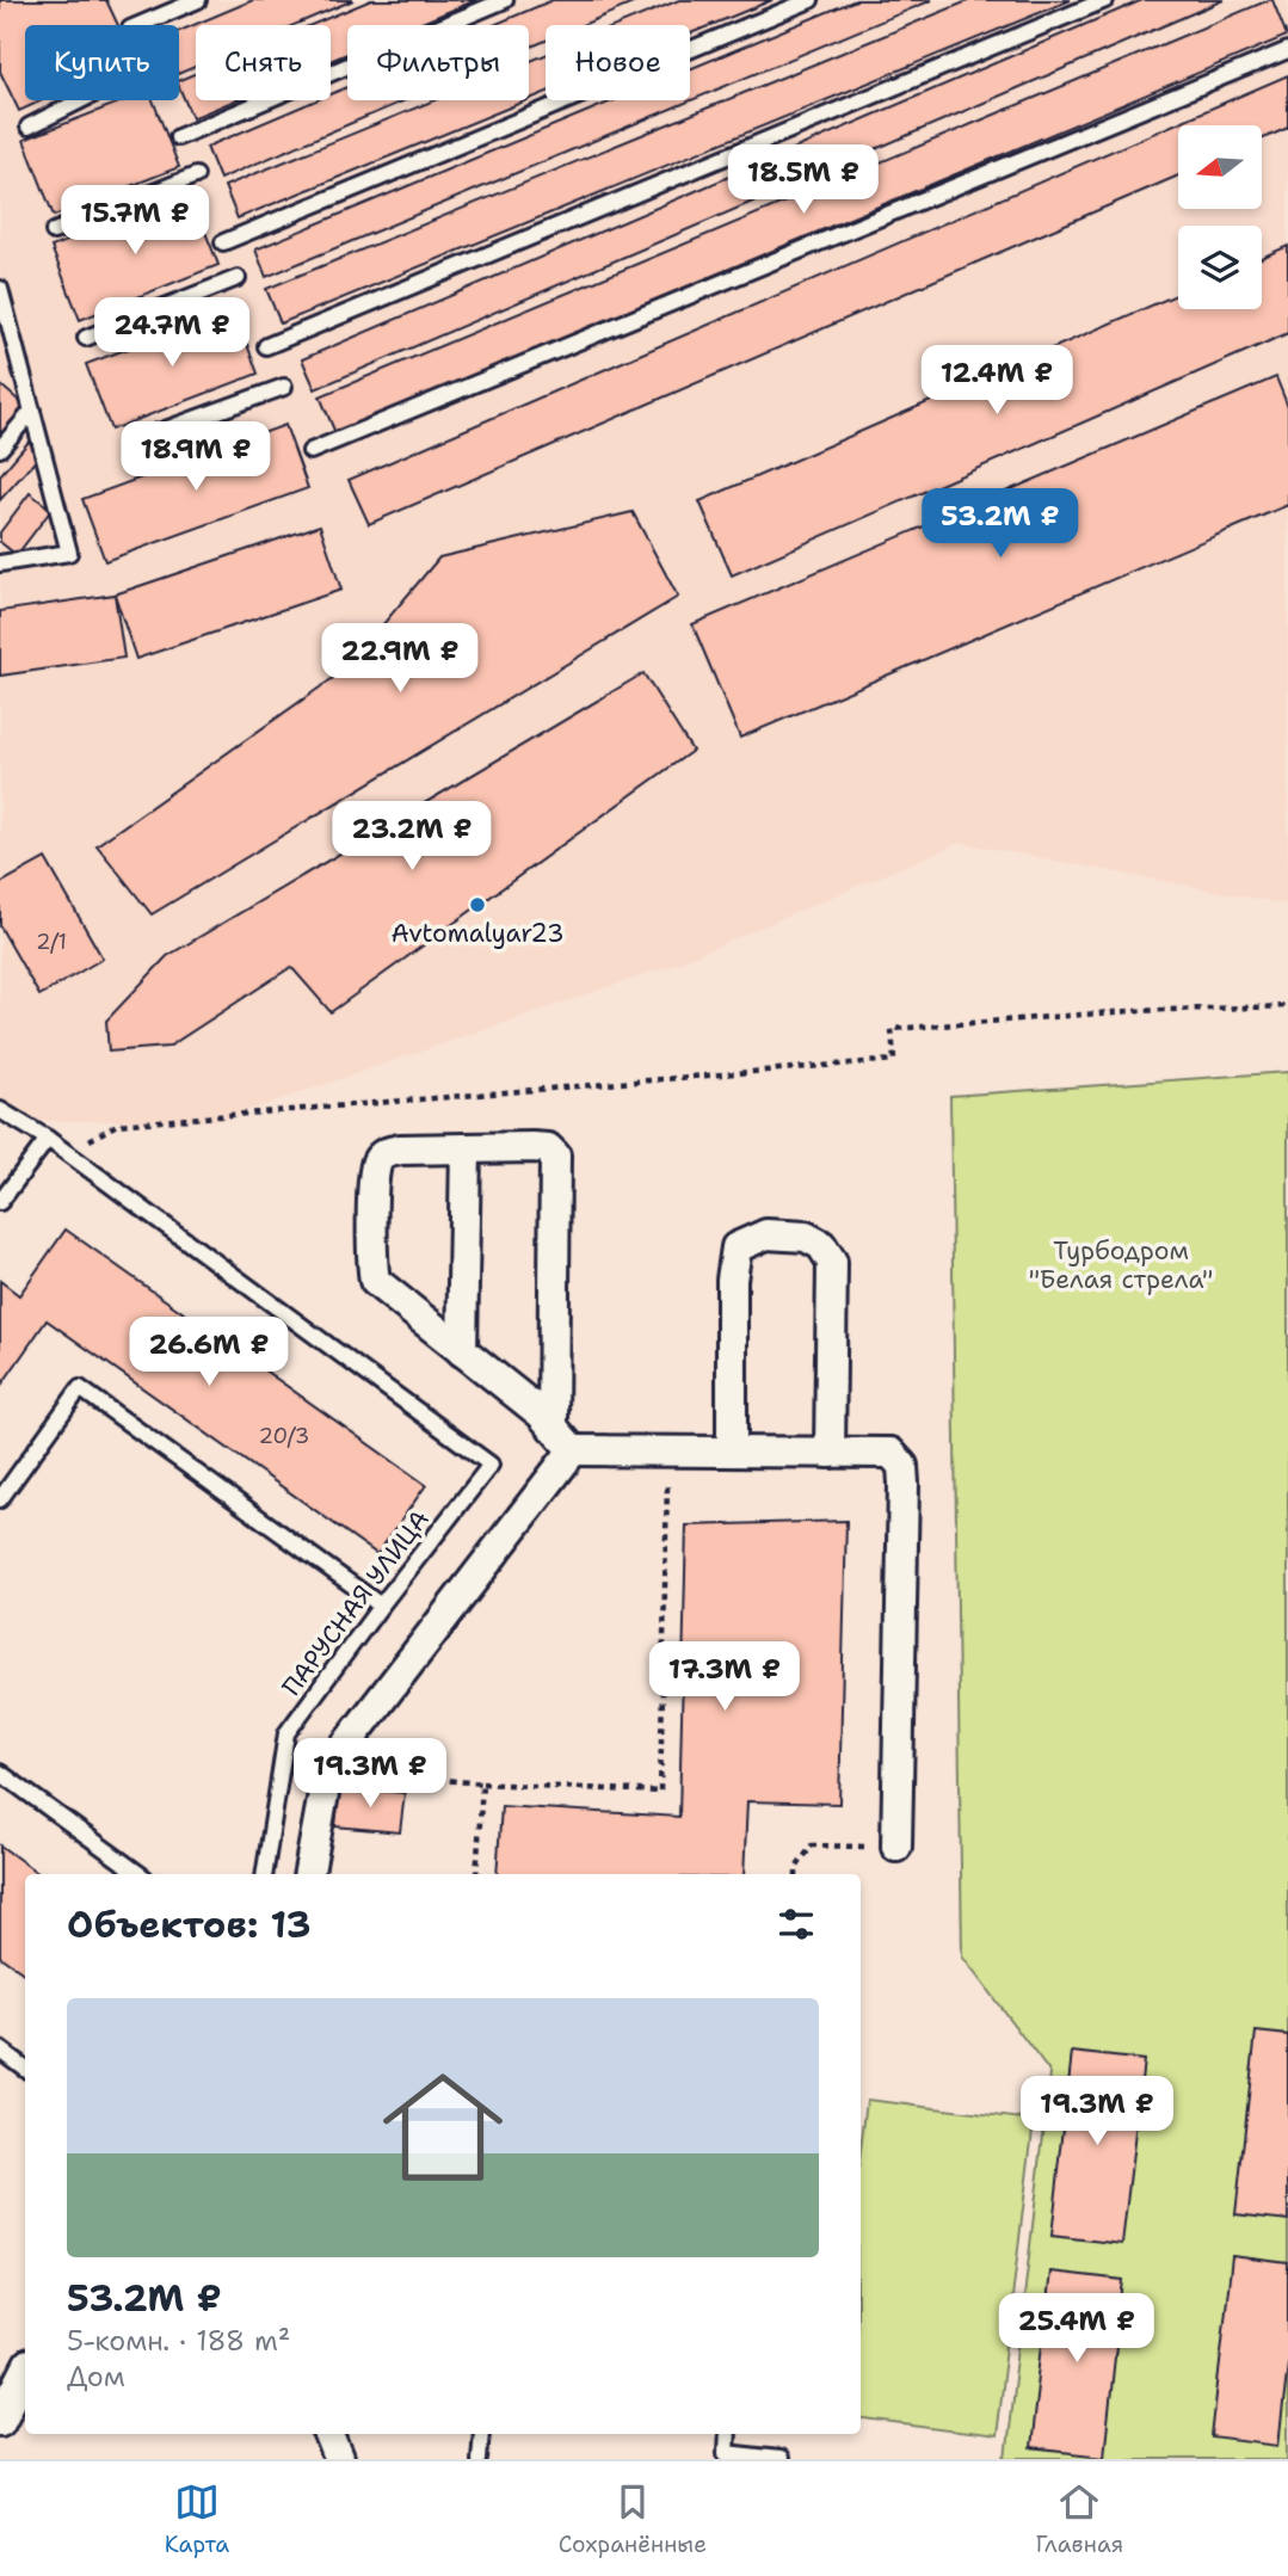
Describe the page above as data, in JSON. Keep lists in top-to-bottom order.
{
  "streets": {
    "lane": ["ПАРУСНАЯ УЛИЦА"]
  },
  "parks": ["Турбодром \"Белая стрела\""],
  "places": ["Avtomalyar23"],
  "house_numbers": ["2/1", "20/3"],
  "north": "left",
  "page": {
    "chip": [
      "Купить",
      "Снять",
      "Фильтры",
      "Новое"
    ],
    "price": [
      "18.5M ₽",
      "15.7M ₽",
      "24.7M ₽",
      "12.4M ₽",
      "18.9M ₽",
      "53.2M ₽",
      "22.9M ₽",
      "23.2M ₽",
      "26.6M ₽",
      "17.3M ₽",
      "19.3M ₽",
      "19.3M ₽",
      "25.4M ₽"
    ],
    "heading": "Объектов: 13",
    "list": [
      {
        "name": "53.2M ₽",
        "note": "5-комн. · 188 m² · Дом"
      }
    ],
    "tabs": ["Карта", "Сохранённые", "Главная"]
  }
}
